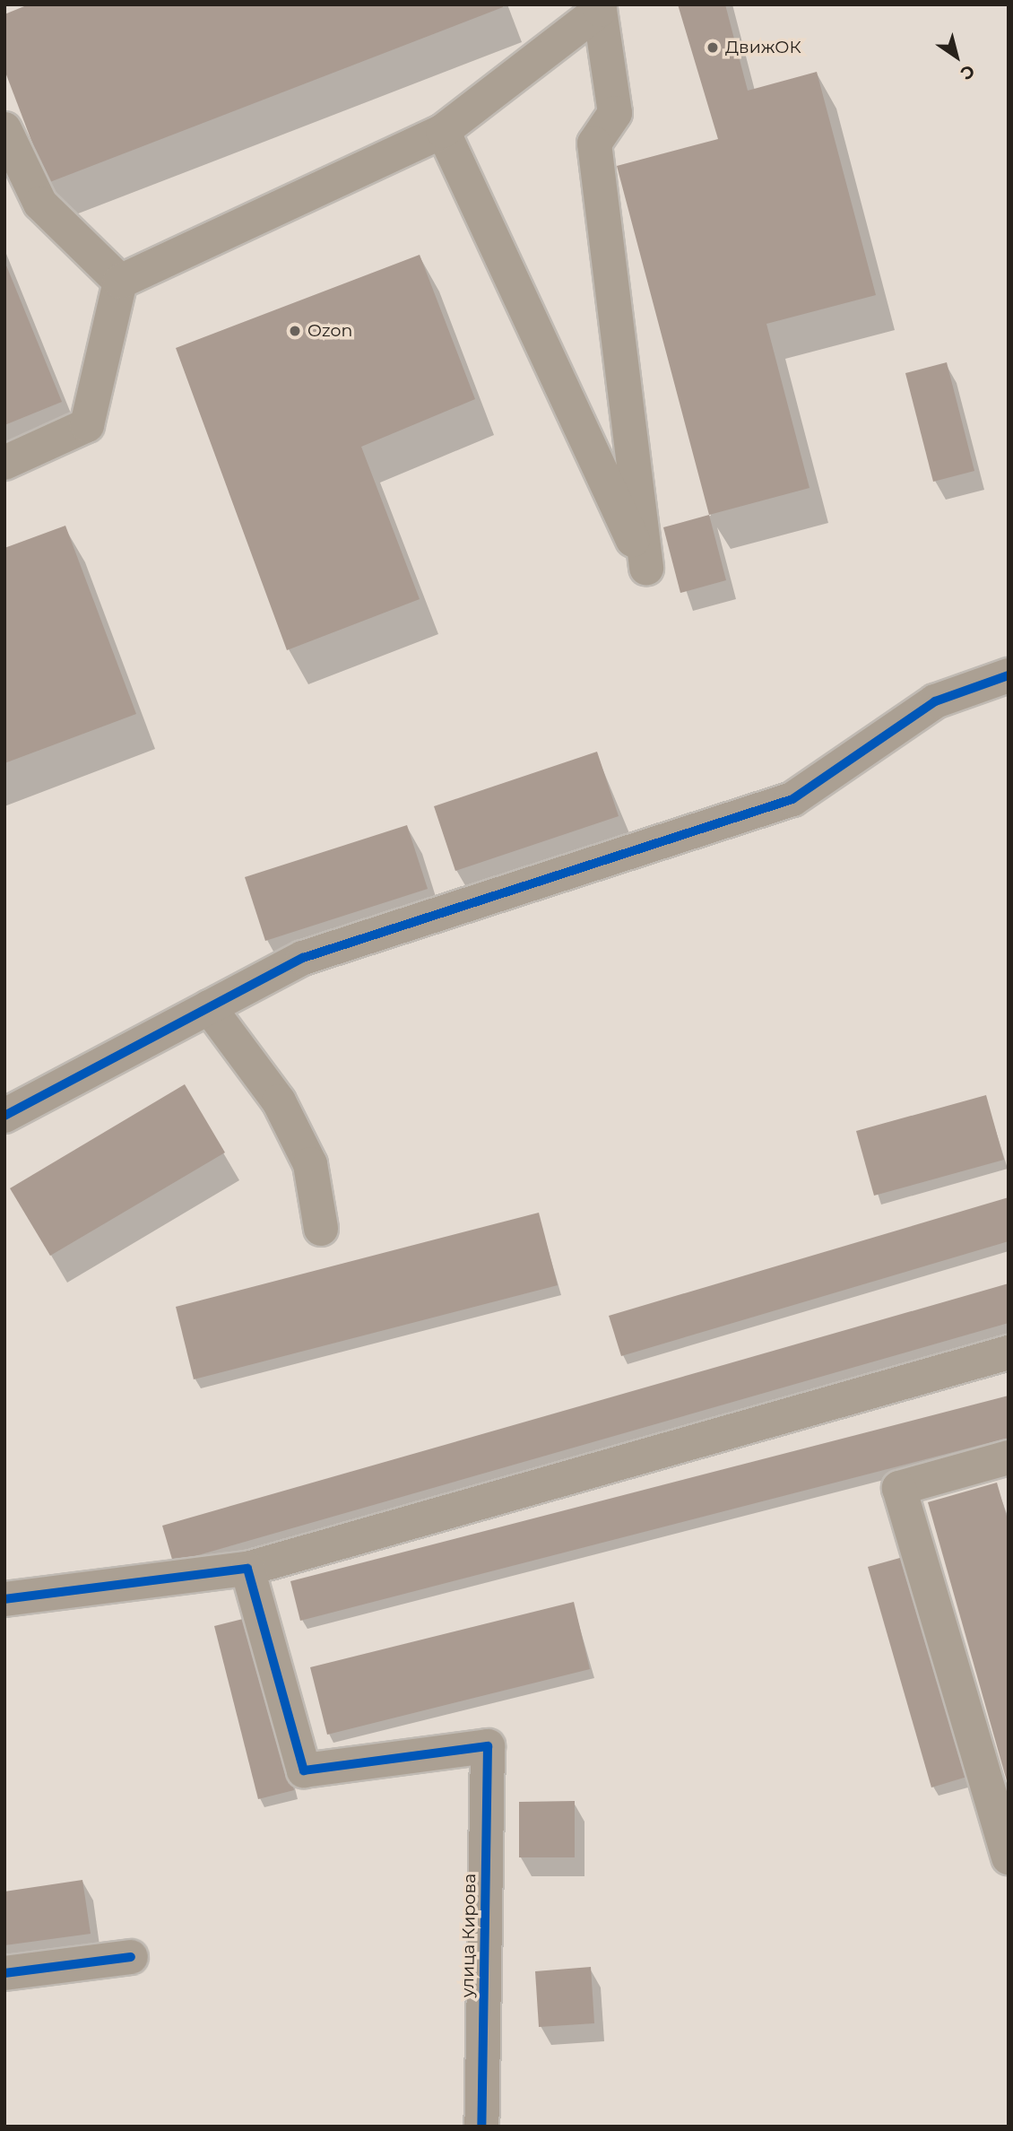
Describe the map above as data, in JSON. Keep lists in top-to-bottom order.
{
  "streets": {
    "street": ["улица Кирова"]
  },
  "places": ["ДвижОК", "Ozon"],
  "north": "bottom right"
}
